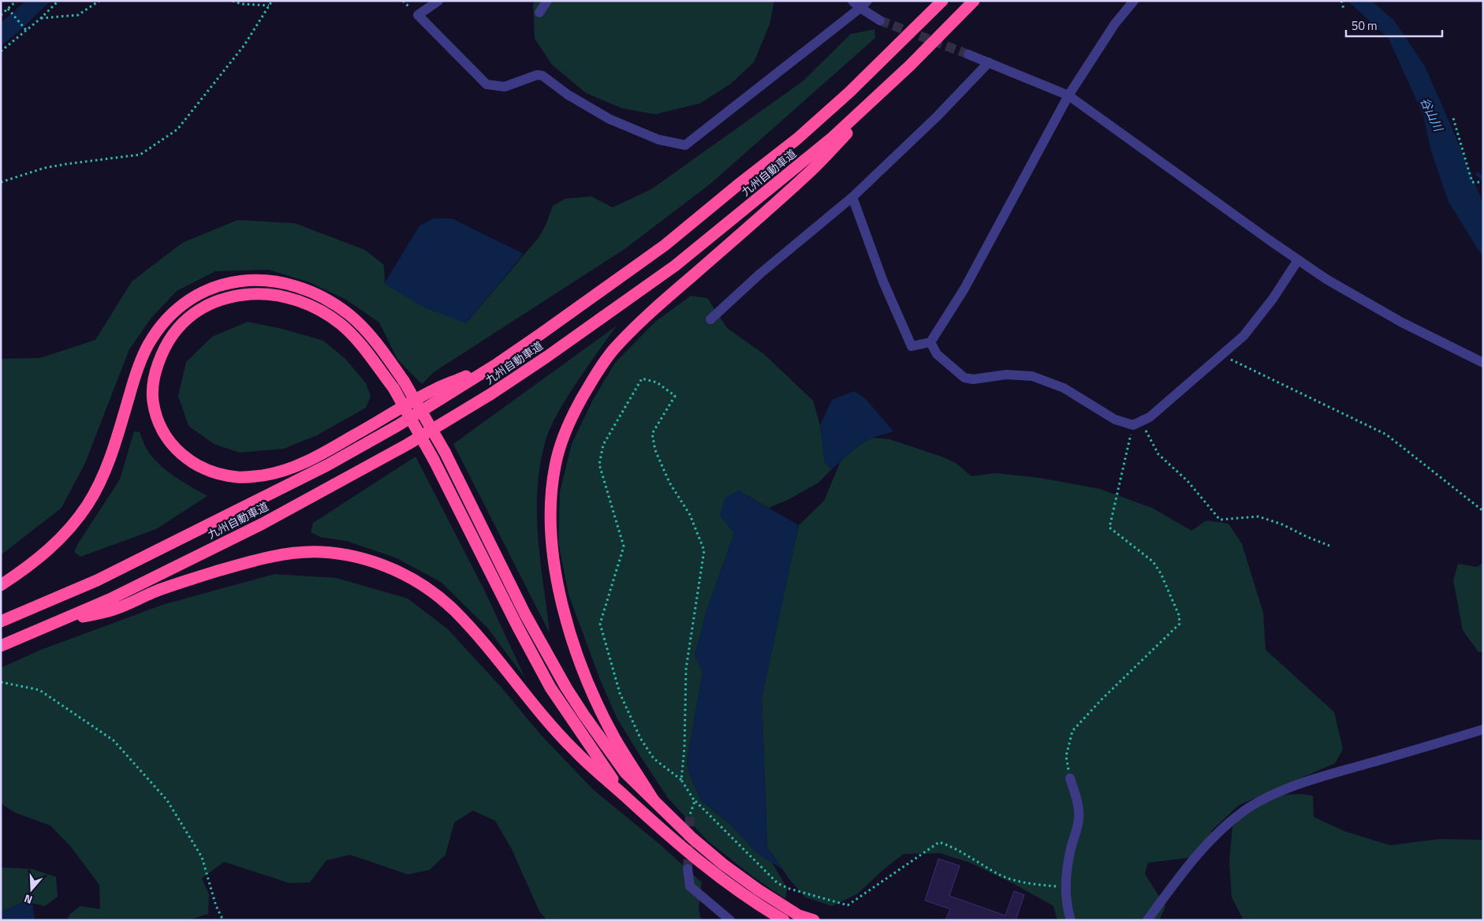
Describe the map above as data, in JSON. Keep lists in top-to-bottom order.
{
  "streets": {
    "highway": ["九州自動車道"]
  },
  "water": ["谷山川"],
  "scale_bar": "50 m",
  "north": "bottom"
}
